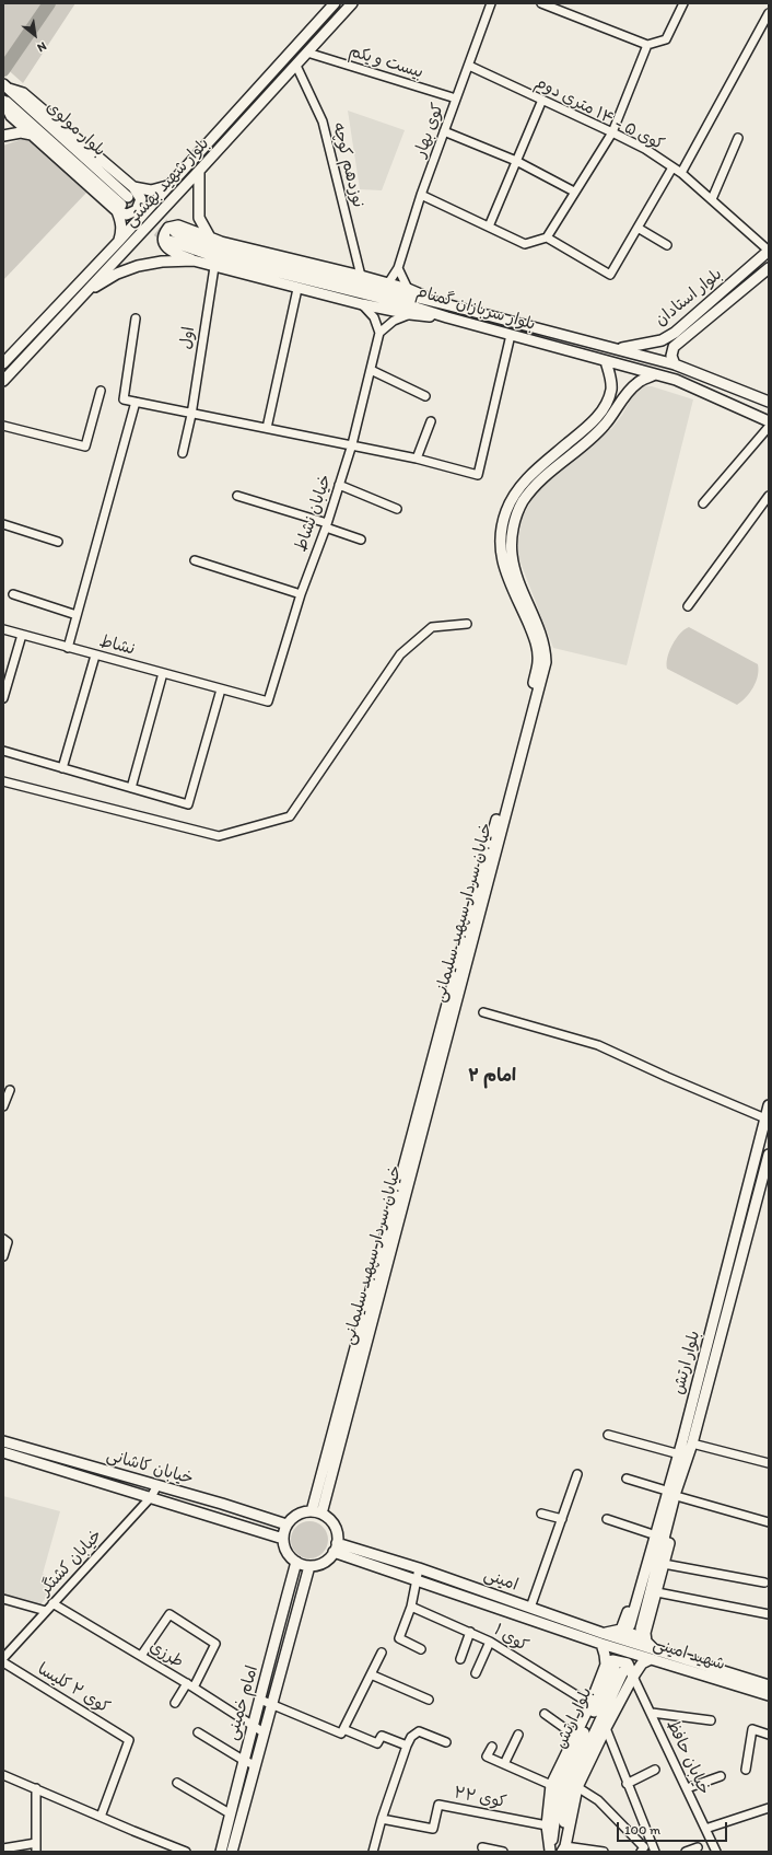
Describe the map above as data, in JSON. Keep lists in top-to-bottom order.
{
  "streets": {
    "main road": [
      "بلوار مولوی",
      "بلوار شهید بهشتی",
      "بلوار استادان",
      "بلوار سربازان گمنام",
      "خیابان سردار سپهبد سلیمانی",
      "بلوار ارتش",
      "خیابان کاشانی",
      "امینی",
      "شهید امینی",
      "امام خمینی"
    ],
    "street": [
      "بیست و یکم",
      "کوی ۵ - ۱۴ متری دوم",
      "کوی بهار",
      "نوزدهم کوچه",
      "اول",
      "خیابان نشاط",
      "نشاط",
      "خیابان کشتگر",
      "کوی ۱",
      "طرزی",
      "کوی ۲ کلیسا",
      "خیابان حافظ",
      "کوی ۲۲"
    ]
  },
  "crossings": [
    ["بیست و یکم", "کوی بهار"],
    ["بیست و یکم", "بلوار شهید بهشتی"],
    ["کوی ۵ - ۱۴ متری دوم", "کوی بهار"],
    ["کوی ۵ - ۱۴ متری دوم", "بلوار استادان"],
    ["نوزدهم کوچه", "بلوار شهید بهشتی"],
    ["بلوار استادان", "بلوار سربازان گمنام"],
    ["بلوار سربازان گمنام", "خیابان سردار سپهبد سلیمانی"],
    ["خیابان نشاط", "نشاط"],
    ["خیابان سردار سپهبد سلیمانی", "خیابان کاشانی"],
    ["خیابان سردار سپهبد سلیمانی", "امینی"],
    ["خیابان سردار سپهبد سلیمانی", "امام خمینی"],
    ["خیابان کاشانی", "خیابان کشتگر"],
    ["خیابان کاشانی", "امینی"],
    ["خیابان کاشانی", "امام خمینی"],
    ["خیابان کشتگر", "طرزی"],
    ["امینی", "شهید امینی"],
    ["امینی", "امام خمینی"],
    ["طرزی", "امام خمینی"]
  ],
  "districts": ["امام ۲"],
  "scale_bar": "100 m",
  "north": "bottom right"
}
